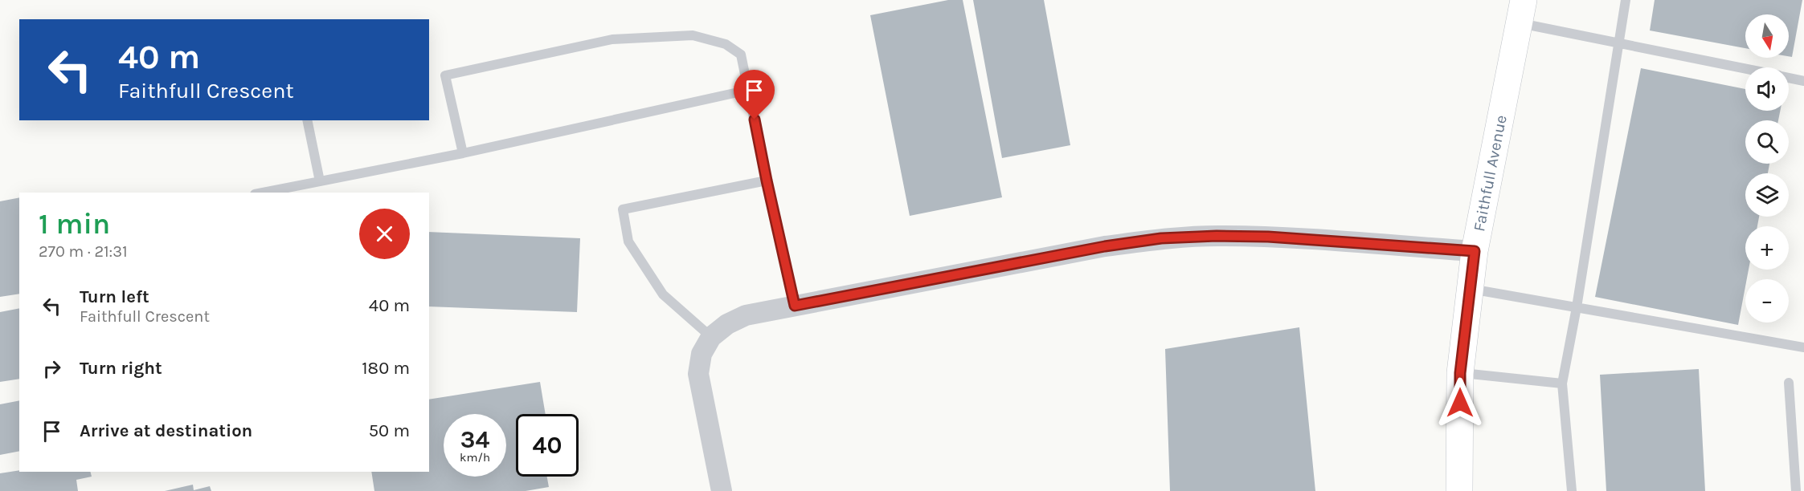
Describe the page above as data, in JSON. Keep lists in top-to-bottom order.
{
  "streets": {
    "street": ["Faithfull Avenue"]
  },
  "north": "bottom",
  "page": {
    "map_buttons": ["+", "−"],
    "turn": ["40 m", "Faithfull Crescent"],
    "heading": ["1 min", "270 m · 21:31"],
    "list": [
      {
        "name": "Turn left",
        "note": "Faithfull Crescent",
        "value": "40 m"
      },
      {
        "name": "Turn right",
        "value": "180 m"
      },
      {
        "name": "Arrive at destination",
        "value": "50 m"
      }
    ],
    "speed": "34 km/h",
    "limit": "40"
  }
}
